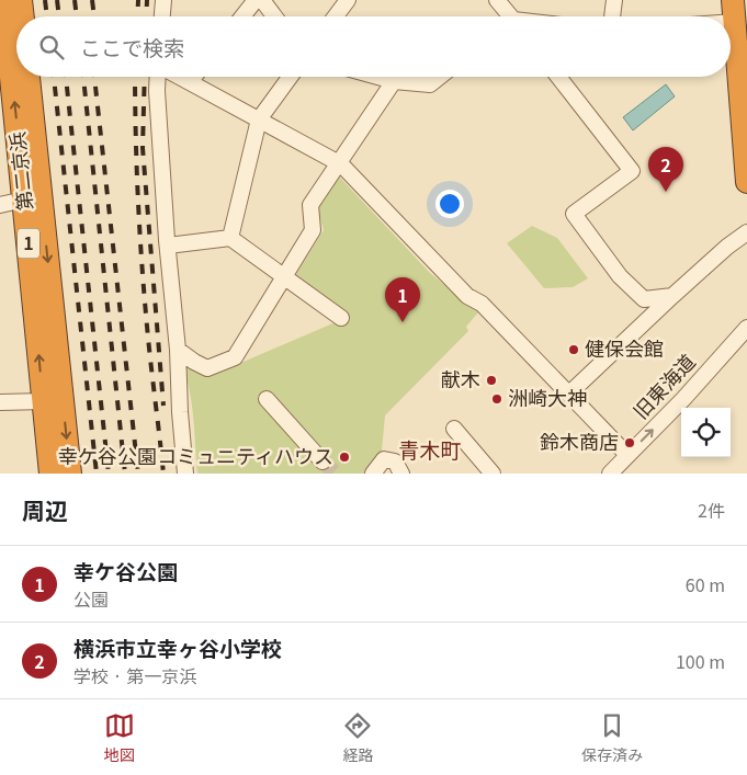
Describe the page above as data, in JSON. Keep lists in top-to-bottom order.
{
  "streets": {
    "highway": ["第二京浜", "1"],
    "street": ["旧東海道"]
  },
  "districts": ["青木町"],
  "places": [
    "健保会館",
    "献木",
    "洲崎大神",
    "鈴木商店",
    "幸ケ谷公園コミュニティハウス"
  ],
  "page": {
    "search": "ここで検索",
    "pins": ["2", "1"],
    "heading": ["周辺", "2件"],
    "list": [
      {
        "mark": "1",
        "name": "幸ケ谷公園",
        "note": "公園",
        "value": "60 m"
      },
      {
        "mark": "2",
        "name": "横浜市立幸ヶ谷小学校",
        "note": "学校 · 第一京浜",
        "value": "100 m"
      }
    ],
    "nav": ["地図", "経路", "保存済み"]
  }
}
